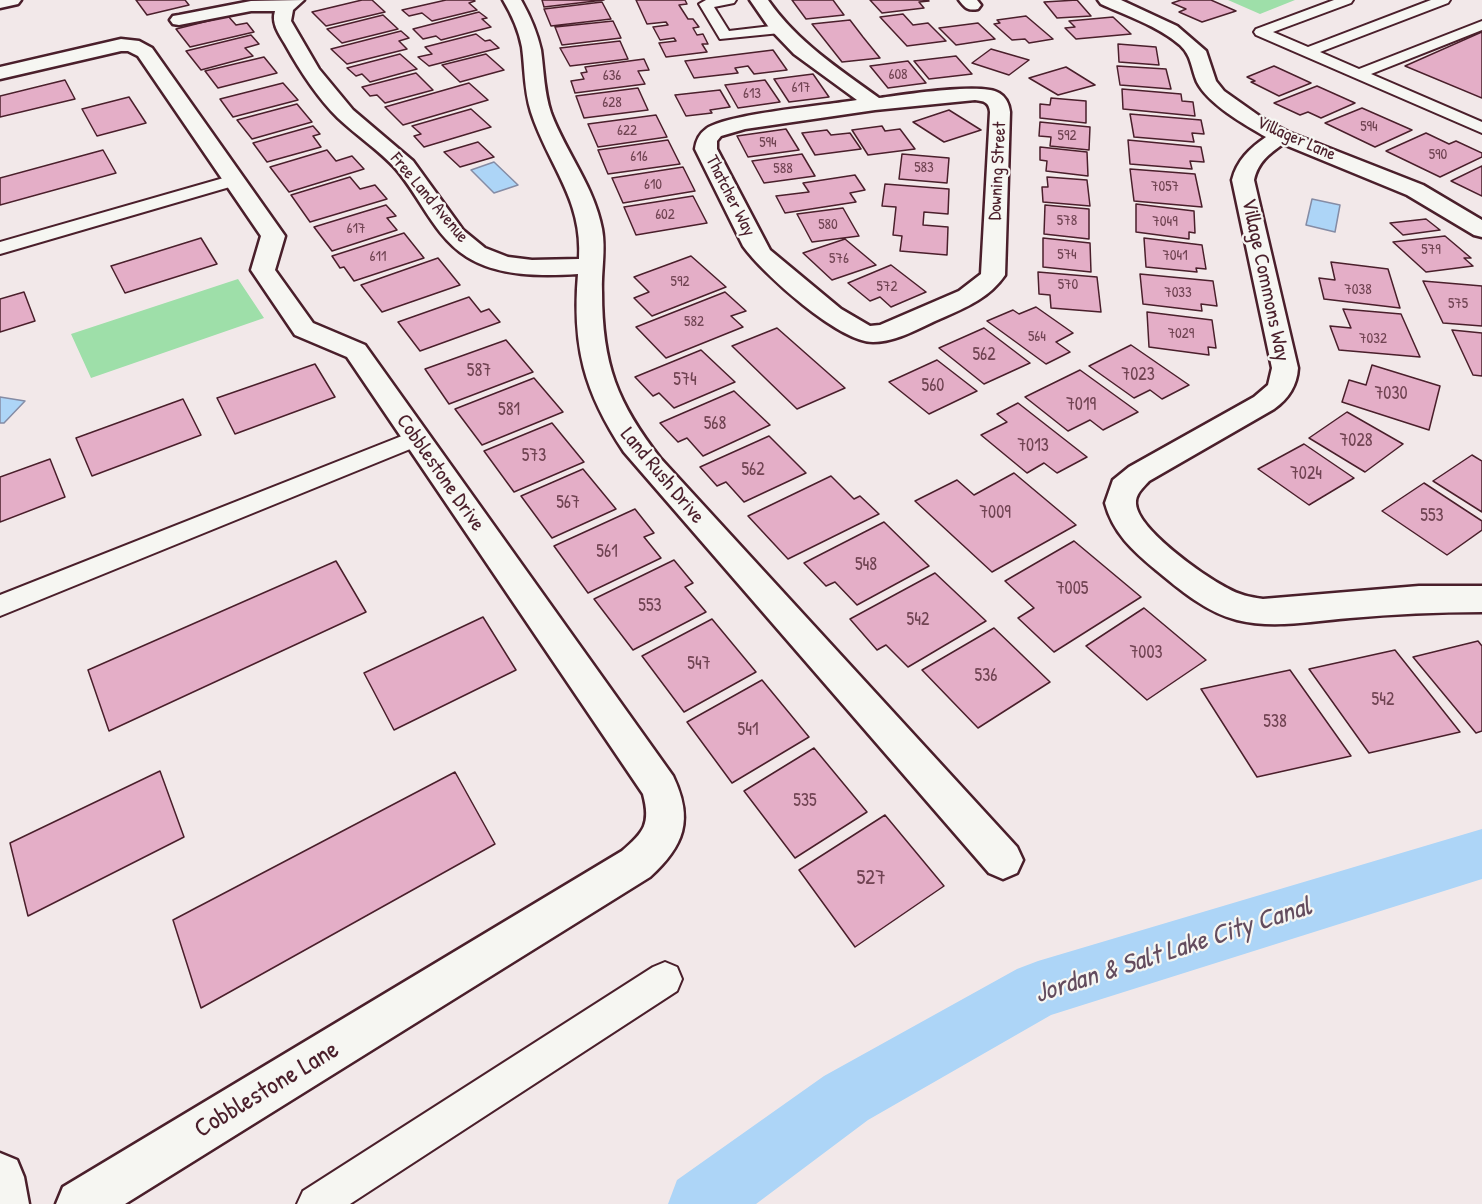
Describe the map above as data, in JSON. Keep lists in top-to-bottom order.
{
  "streets": {
    "street": [
      "Villager Lane",
      "Downing Street",
      "Thatcher Way",
      "Free Land Avenue",
      "Village Commons Way",
      "Cobblestone Drive",
      "Land Rush Drive",
      "Cobblestone Lane"
    ]
  },
  "crossings": [
    ["Villager Lane", "Village Commons Way"],
    ["Downing Street", "Thatcher Way"],
    ["Free Land Avenue", "Land Rush Drive"],
    ["Cobblestone Drive", "Cobblestone Lane"]
  ],
  "water": ["Jordan & Salt Lake City Canal"],
  "house_numbers": [
    "608",
    "636",
    "617",
    "613",
    "628",
    "594",
    "622",
    "592",
    "594",
    "590",
    "616",
    "583",
    "588",
    "610",
    "7057",
    "602",
    "578",
    "7049",
    "580",
    "617",
    "579",
    "574",
    "7041",
    "611",
    "576",
    "592",
    "570",
    "572",
    "7038",
    "7033",
    "575",
    "582",
    "7029",
    "564",
    "7032",
    "562",
    "587",
    "7023",
    "574",
    "560",
    "7030",
    "7019",
    "581",
    "568",
    "7028",
    "7013",
    "573",
    "562",
    "7024",
    "567",
    "7009",
    "553",
    "561",
    "548",
    "7005",
    "553",
    "542",
    "7003",
    "547",
    "536",
    "542",
    "538",
    "541",
    "535",
    "527"
  ]
}
